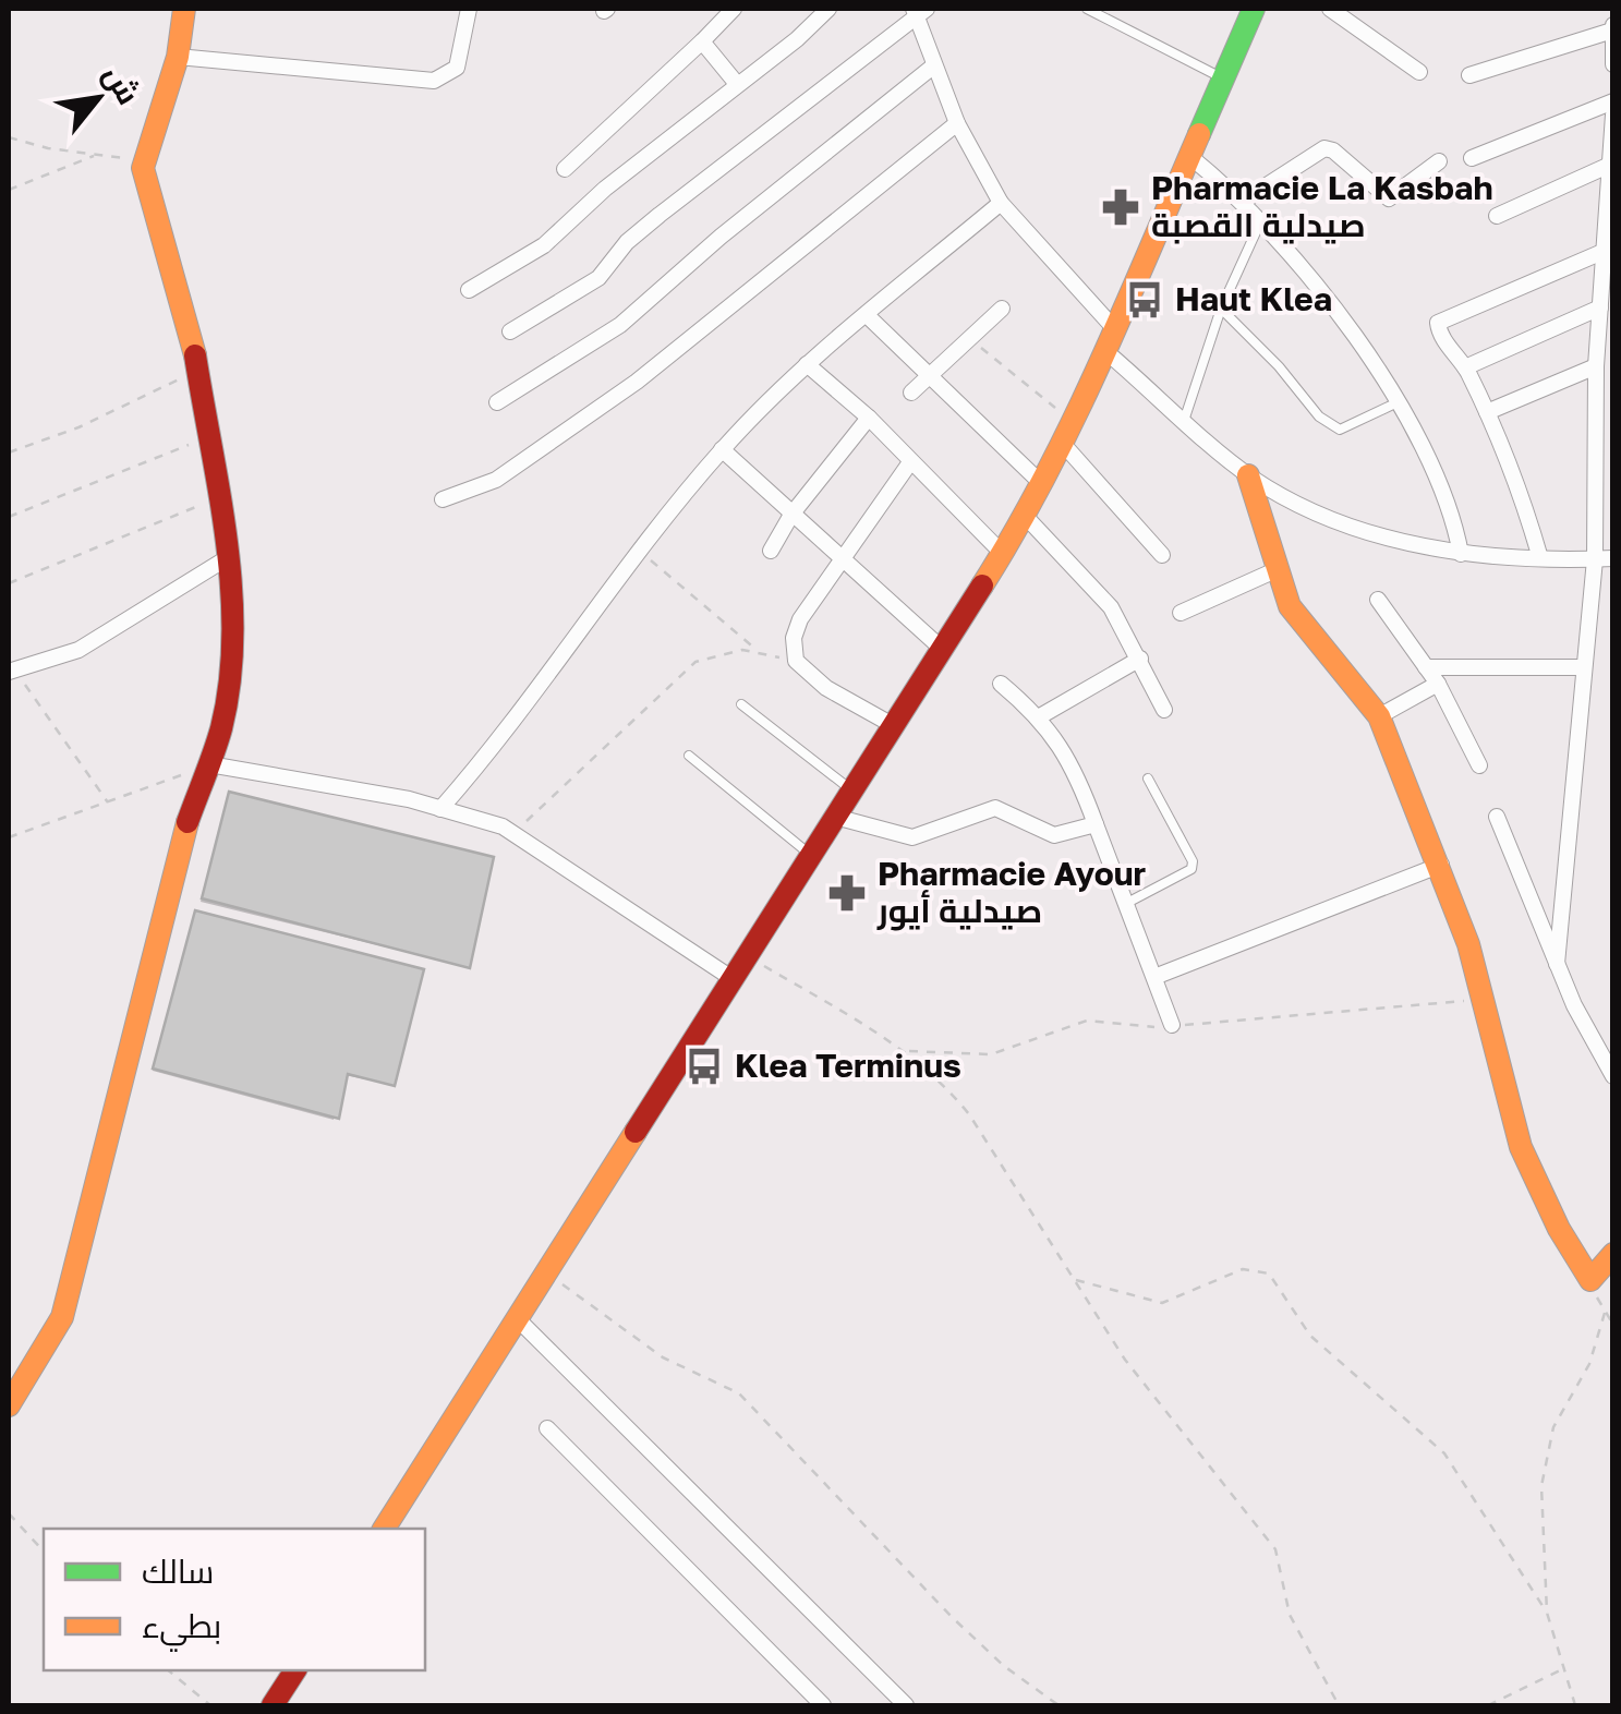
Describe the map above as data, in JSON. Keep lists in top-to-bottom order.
{
  "places": {
    "pharmacy": ["Pharmacie La Kasbah صيدلية القصبة", "Pharmacie Ayour صيدلية أيور"],
    "bus stop": ["Haut Klea", "Klea Terminus"]
  },
  "legend": ["سالك", "بطيء"],
  "north": "top right"
}
